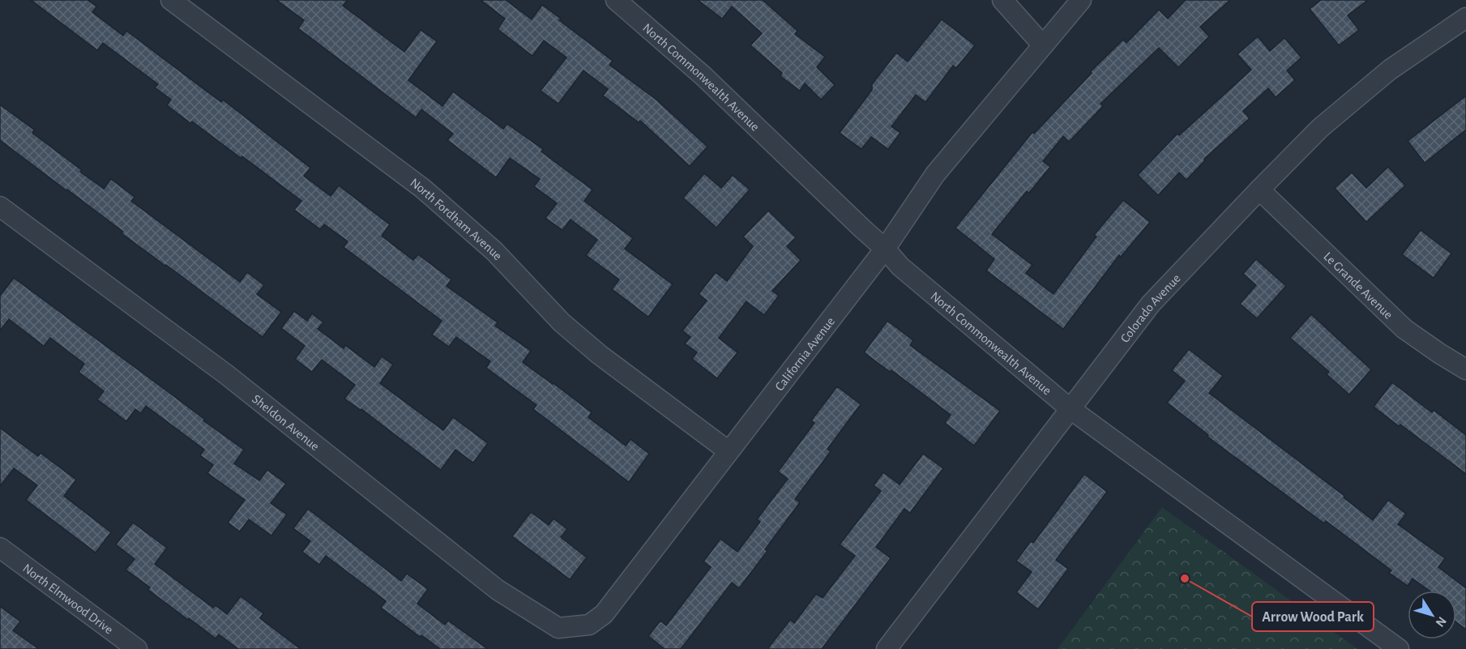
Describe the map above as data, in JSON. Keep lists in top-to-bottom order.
{
  "streets": {
    "street": [
      "North Commonwealth Avenue",
      "North Fordham Avenue",
      "Le Grande Avenue",
      "Colorado Avenue",
      "California Avenue",
      "Sheldon Avenue",
      "North Elmwood Drive"
    ]
  },
  "crossings": [
    ["North Commonwealth Avenue", "Colorado Avenue"],
    ["North Commonwealth Avenue", "California Avenue"],
    ["North Fordham Avenue", "California Avenue"],
    ["Le Grande Avenue", "Colorado Avenue"],
    ["California Avenue", "Sheldon Avenue"]
  ],
  "places": ["Arrow Wood Park"],
  "north": "bottom right"
}
